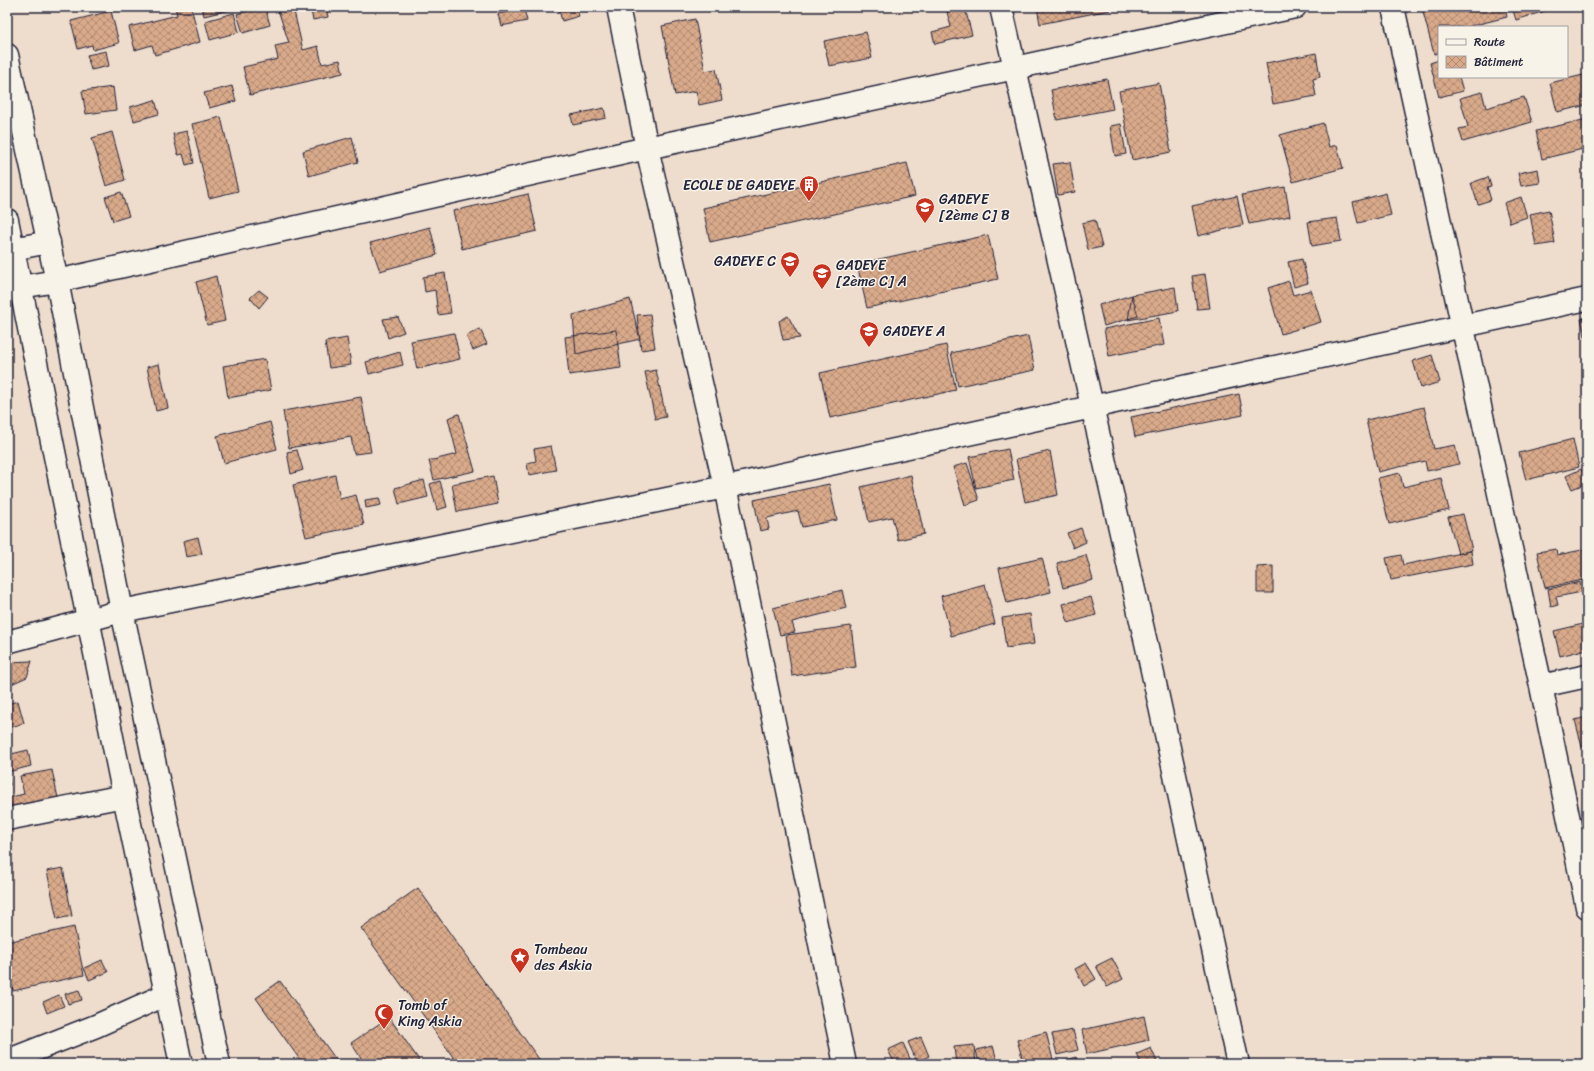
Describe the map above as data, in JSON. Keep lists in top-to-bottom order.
{
  "places": {
    "building": ["ECOLE DE GADEYE"],
    "school or university": [
      "GADEYE [2ème C] B",
      "GADEYE C",
      "GADEYE [2ème C] A",
      "GADEYE A"
    ],
    "place": ["Tombeau des Askia"],
    "mosque": ["Tomb of King Askia"]
  },
  "legend": ["Route", "Bâtiment"]
}
